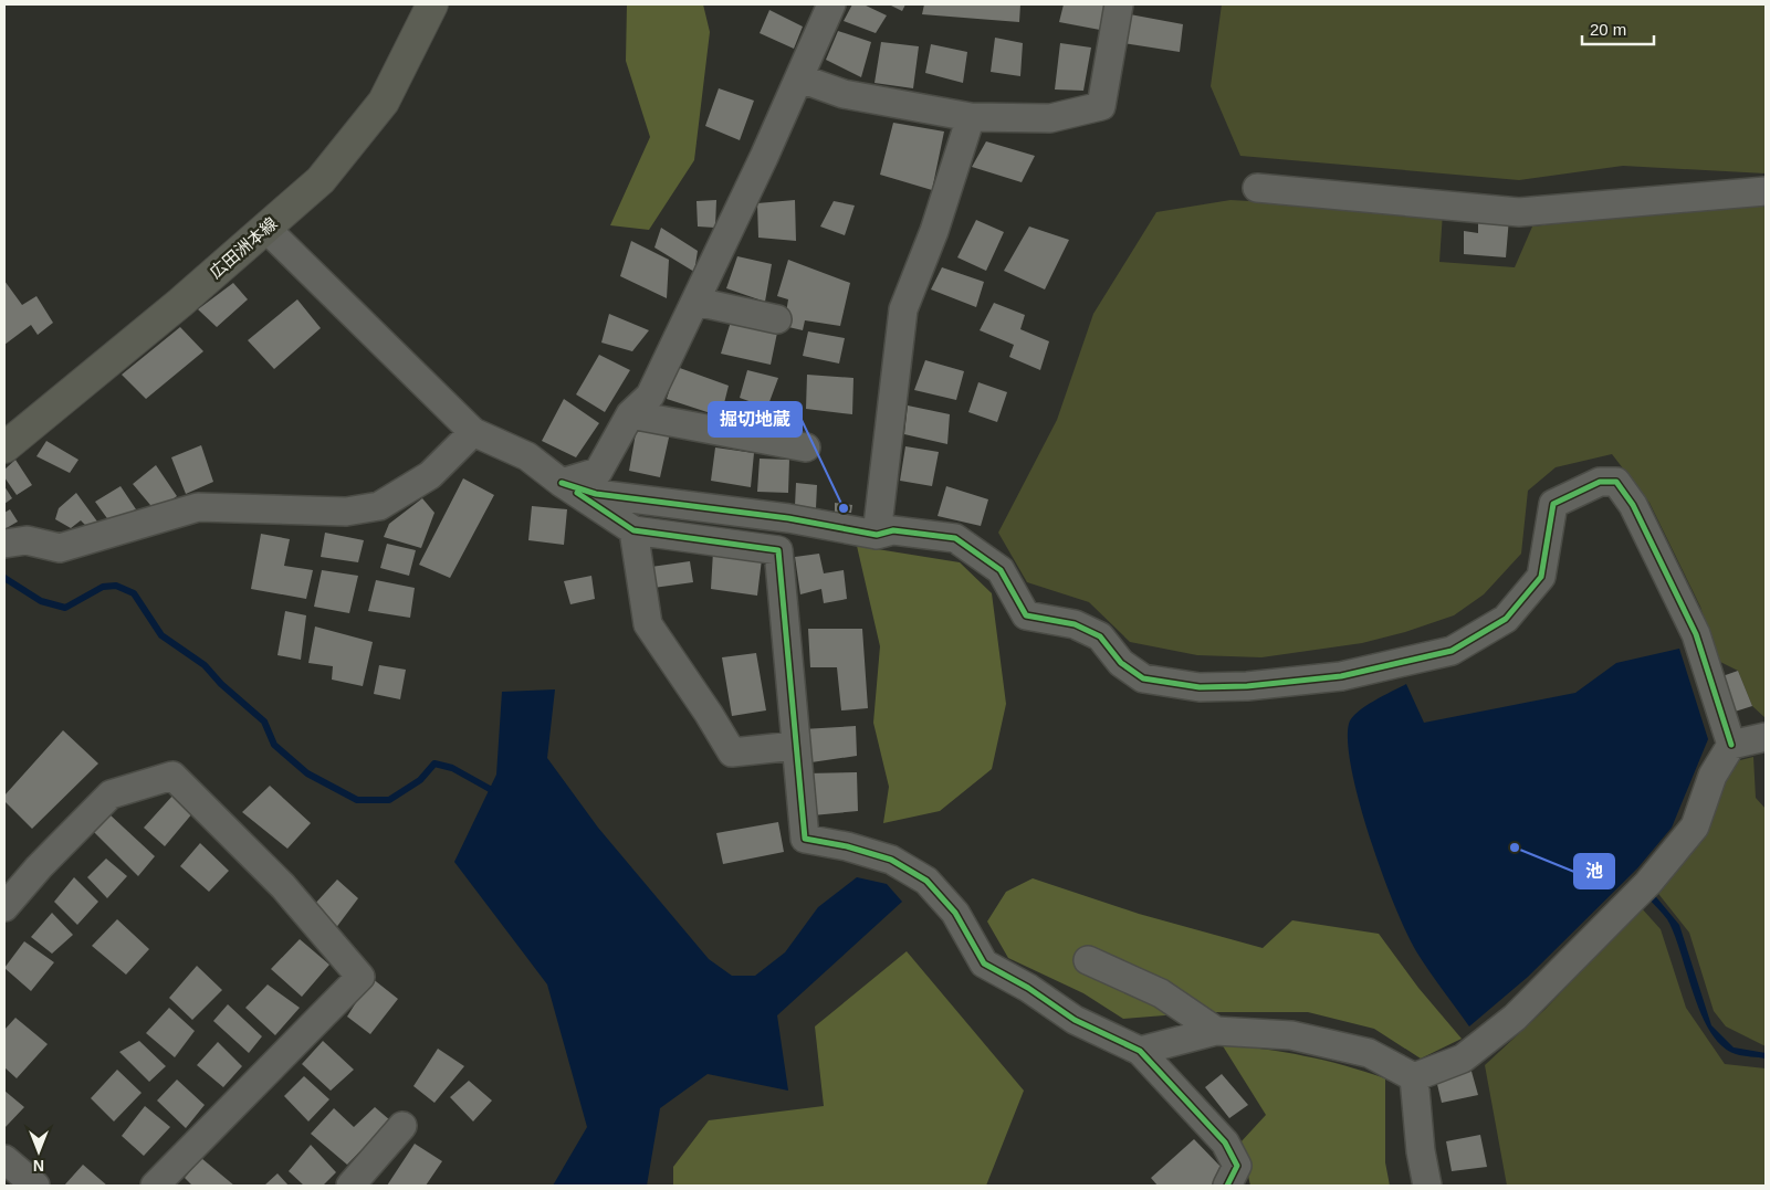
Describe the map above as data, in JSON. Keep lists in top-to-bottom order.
{
  "streets": {
    "main road": ["広田洲本線"]
  },
  "places": ["掘切地蔵", "池"],
  "scale_bar": "20 m",
  "north": "bottom"
}
